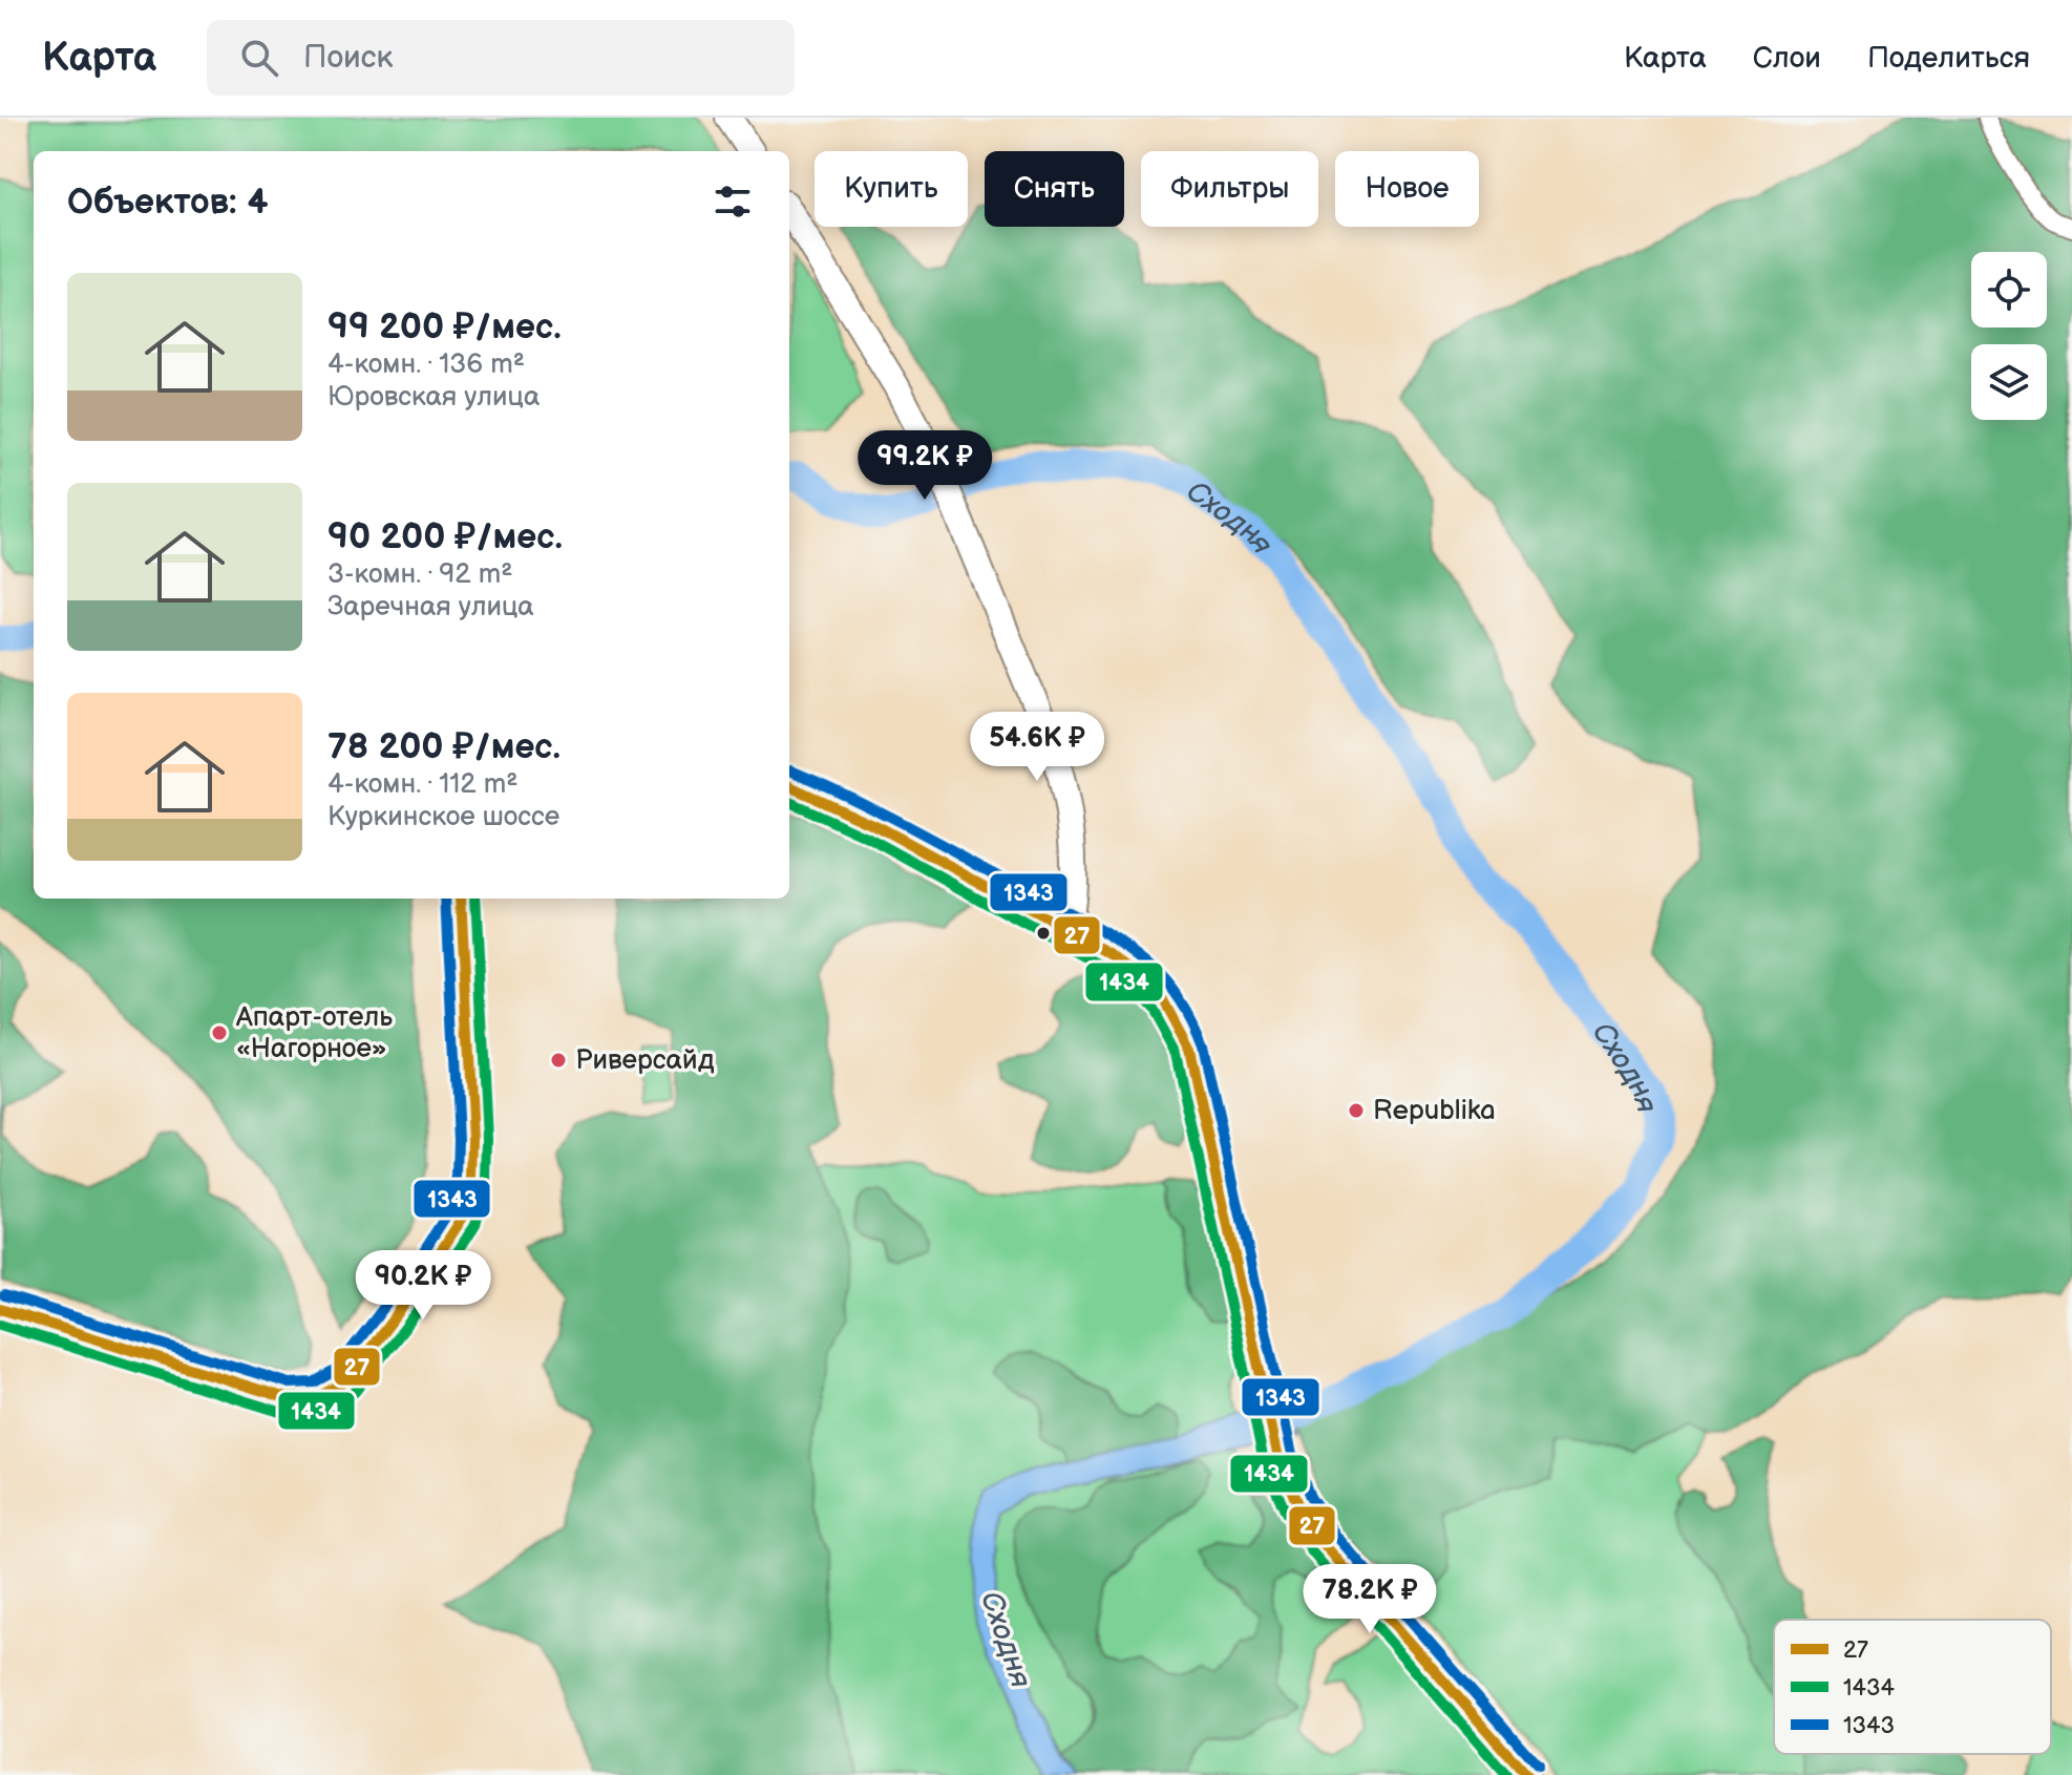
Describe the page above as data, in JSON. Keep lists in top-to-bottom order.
{
  "water": ["Сходня"],
  "places": ["Апарт-отель «Нагорное»", "Риверсайд", "Republika"],
  "lines": ["transit line 1343", "transit line 27", "transit line 1434"],
  "legend": ["27", "1434", "1343"],
  "page": {
    "header": "Карта",
    "search": "Поиск",
    "nav": ["Карта", "Слои", "Поделиться"],
    "chip": [
      "Купить",
      "Снять",
      "Фильтры",
      "Новое"
    ],
    "heading": "Объектов: 4",
    "list": [
      {
        "name": "99 200 ₽/мес.",
        "note": "4-комн. · 136 m² · Юровская улица"
      },
      {
        "name": "90 200 ₽/мес.",
        "note": "3-комн. · 92 m² · Заречная улица"
      },
      {
        "name": "78 200 ₽/мес.",
        "note": "4-комн. · 112 m² · Куркинское шоссе"
      }
    ],
    "price": [
      "99.2K ₽",
      "54.6K ₽",
      "90.2K ₽",
      "78.2K ₽"
    ]
  }
}
